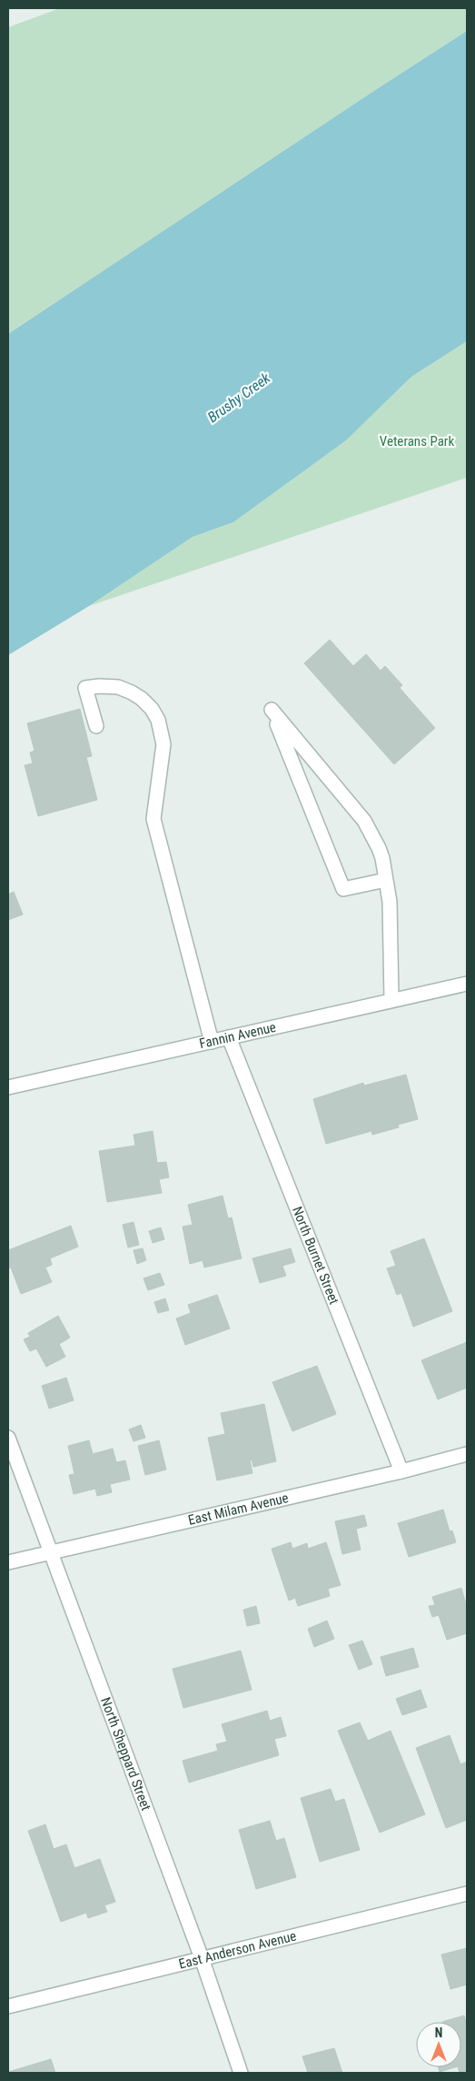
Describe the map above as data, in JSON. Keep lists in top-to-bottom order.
{
  "streets": {
    "street": [
      "Fannin Avenue",
      "North Burnet Street",
      "East Milam Avenue",
      "North Sheppard Street",
      "East Anderson Avenue"
    ]
  },
  "crossings": [
    ["Fannin Avenue", "North Burnet Street"],
    ["North Burnet Street", "East Milam Avenue"],
    ["East Milam Avenue", "North Sheppard Street"],
    ["North Sheppard Street", "East Anderson Avenue"]
  ],
  "water": ["Brushy Creek"],
  "parks": ["Veterans Park"],
  "north": "top"
}
